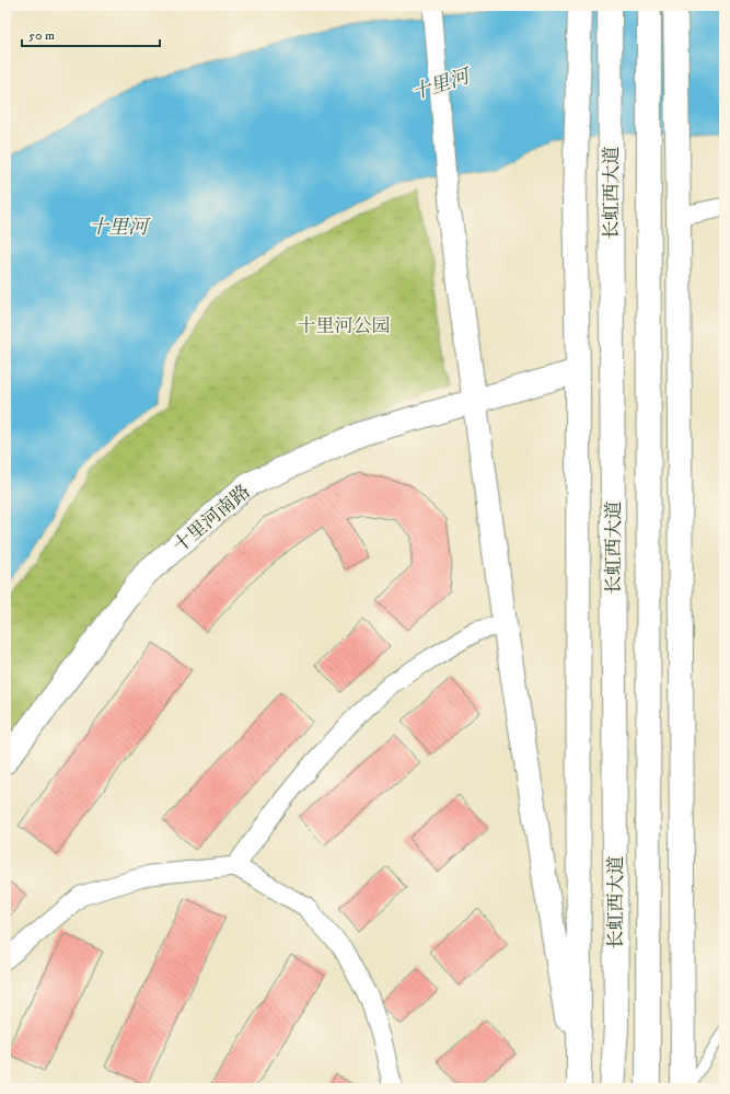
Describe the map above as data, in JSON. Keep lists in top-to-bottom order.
{
  "streets": {
    "street": ["长虹西大道", "十里河南路"]
  },
  "water": ["十里河"],
  "parks": ["十里河公园"],
  "scale_bar": "50 m"
}
